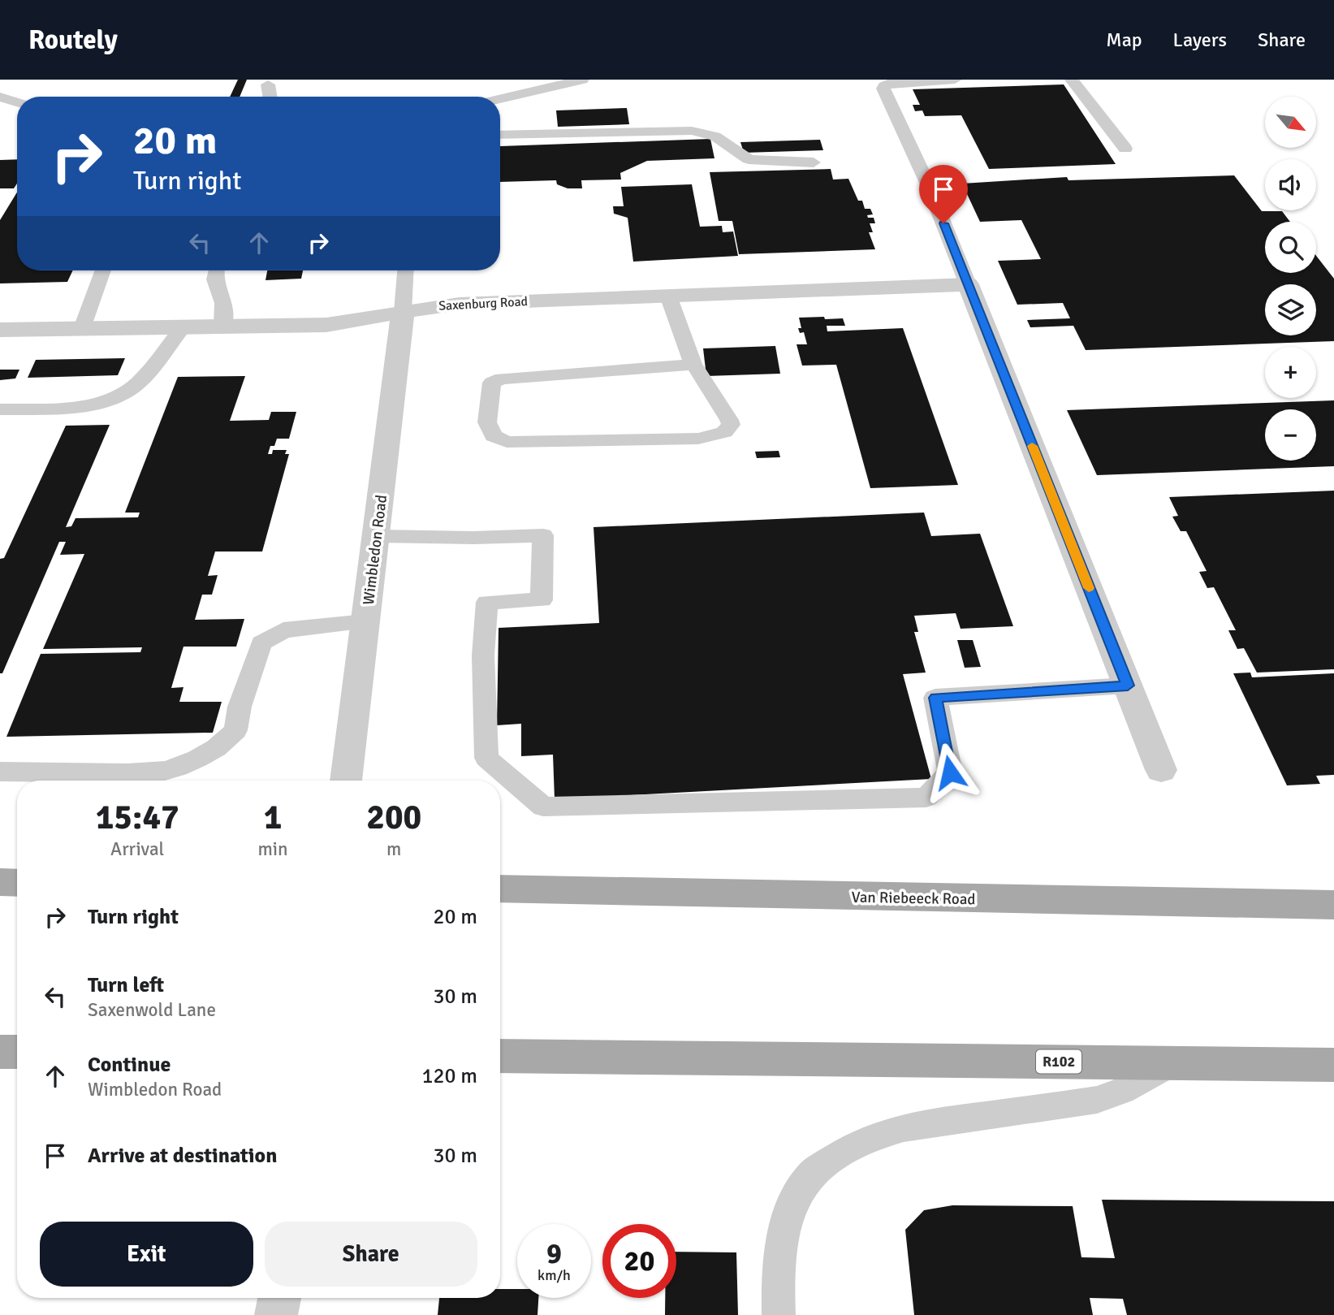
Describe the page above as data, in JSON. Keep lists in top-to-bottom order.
{
  "streets": {
    "main road": ["Van Riebeeck Road", "R102"],
    "street": ["Saxenburg Road", "Wimbledon Road"]
  },
  "crossings": [
    ["Saxenburg Road", "Wimbledon Road"]
  ],
  "north": "bottom right",
  "page": {
    "header": "Routely",
    "nav": ["Map", "Layers", "Share"],
    "map_buttons": ["+", "−"],
    "turn": ["20 m", "Turn right"],
    "eta": [
      "15:47",
      "Arrival",
      "1",
      "min",
      "200",
      "m"
    ],
    "list": [
      {
        "name": "Turn right",
        "value": "20 m"
      },
      {
        "name": "Turn left",
        "note": "Saxenwold Lane",
        "value": "30 m"
      },
      {
        "name": "Continue",
        "note": "Wimbledon Road",
        "value": "120 m"
      },
      {
        "name": "Arrive at destination",
        "value": "30 m"
      }
    ],
    "buttons": ["Exit", "Share"],
    "speed": "9 km/h",
    "limit": "20"
  }
}
